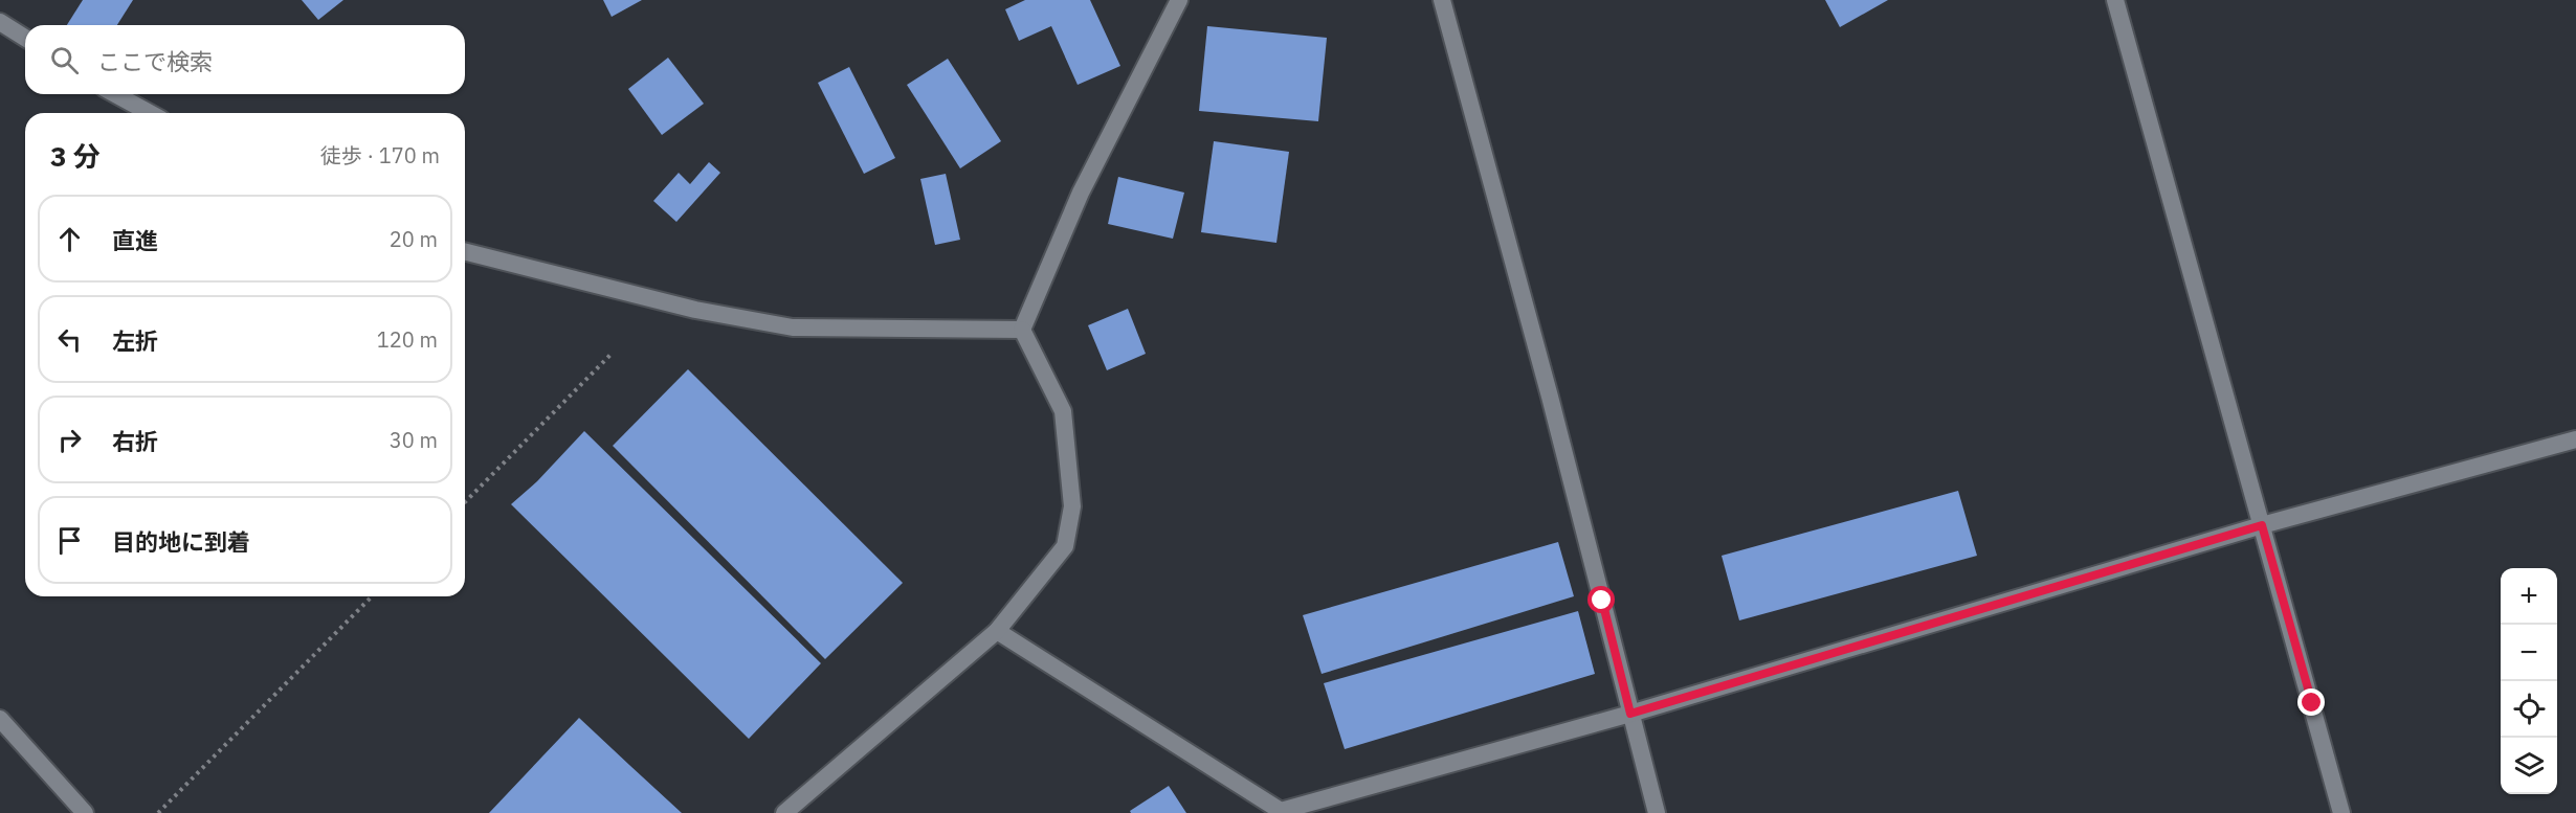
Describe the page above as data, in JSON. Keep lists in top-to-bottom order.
{
  "page": {
    "search": "ここで検索",
    "heading": ["3 分", "徒歩 · 170 m"],
    "list": [
      ["直進", "20 m"],
      ["左折", "120 m"],
      ["右折", "30 m"],
      "目的地に到着"
    ],
    "map_buttons": ["+", "−"]
  }
}
